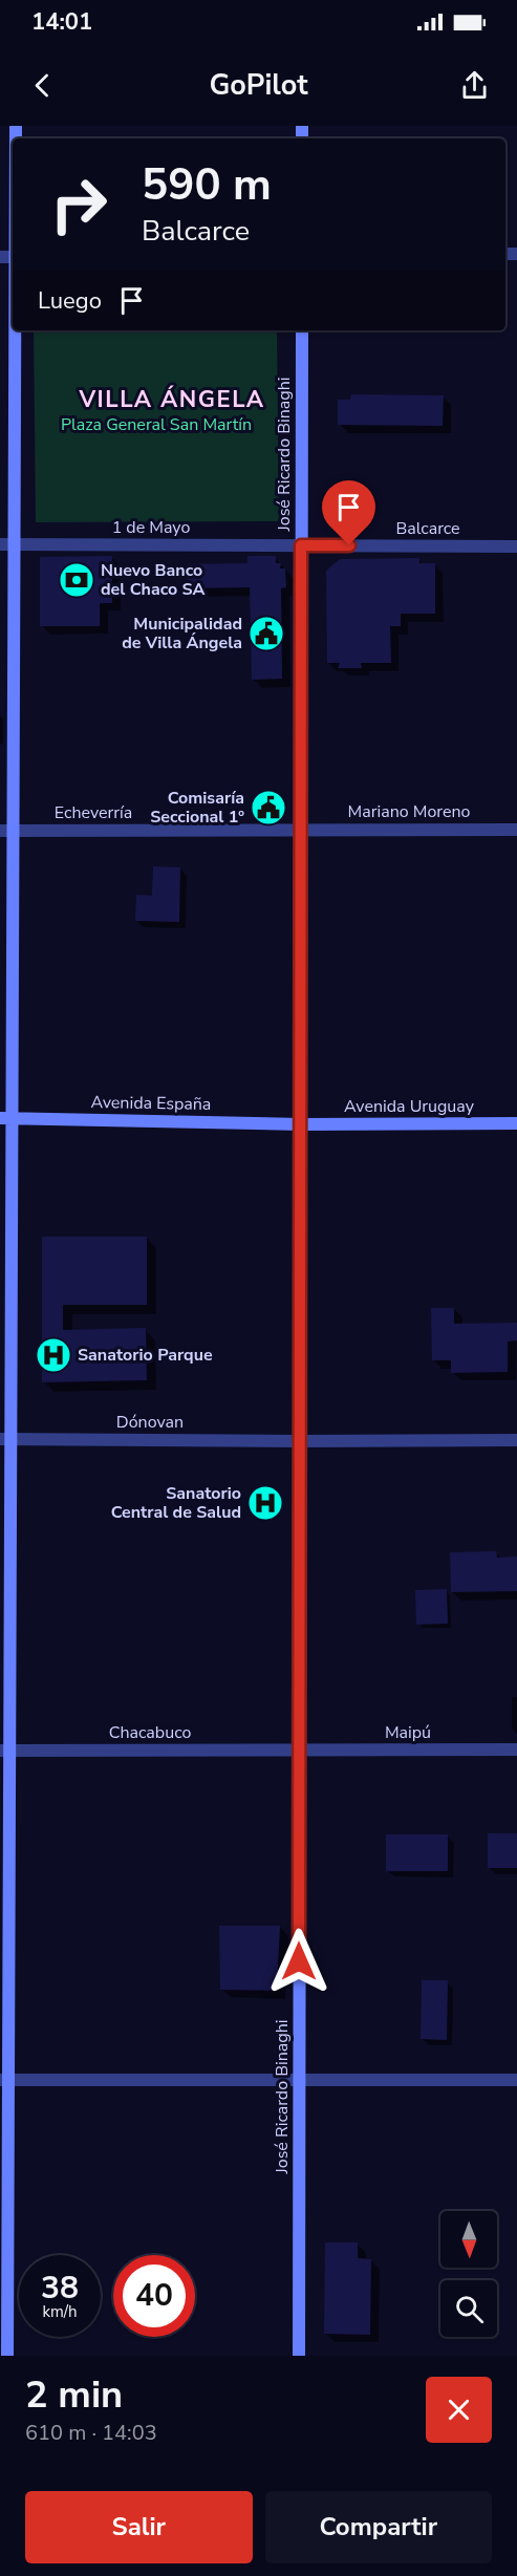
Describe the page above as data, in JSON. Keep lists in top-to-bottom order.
{
  "streets": {
    "street": [
      "José Ricardo Binaghi",
      "1 de Mayo",
      "Balcarce",
      "Mariano Moreno",
      "Echeverría",
      "Avenida España",
      "Avenida Uruguay",
      "Dónovan",
      "Chacabuco",
      "Maipú"
    ]
  },
  "crossings": [
    ["José Ricardo Binaghi", "1 de Mayo"],
    ["José Ricardo Binaghi", "Balcarce"],
    ["José Ricardo Binaghi", "Mariano Moreno"],
    ["José Ricardo Binaghi", "Echeverría"],
    ["José Ricardo Binaghi", "Avenida España"],
    ["José Ricardo Binaghi", "Avenida Uruguay"],
    ["José Ricardo Binaghi", "Dónovan"],
    ["José Ricardo Binaghi", "Chacabuco"],
    ["José Ricardo Binaghi", "Maipú"],
    ["1 de Mayo", "Balcarce"],
    ["Mariano Moreno", "Echeverría"],
    ["Avenida España", "Avenida Uruguay"],
    ["Chacabuco", "Maipú"]
  ],
  "districts": ["VILLA ÁNGELA"],
  "parks": ["Plaza General San Martín"],
  "places": {
    "bank": ["Nuevo Banco del Chaco SA"],
    "public building": ["Municipalidad de Villa Ángela", "Comisaría Seccional 1º"],
    "hospital": ["Sanatorio Parque", "Sanatorio Central de Salud"]
  },
  "north": "bottom",
  "page": {
    "status": "14:01",
    "header": "GoPilot",
    "turn": ["590 m", "Balcarce"],
    "then": "Luego",
    "speed": "38 km/h",
    "limit": "40",
    "heading": ["2 min", "610 m · 14:03"],
    "buttons": ["Salir", "Compartir"]
  }
}
